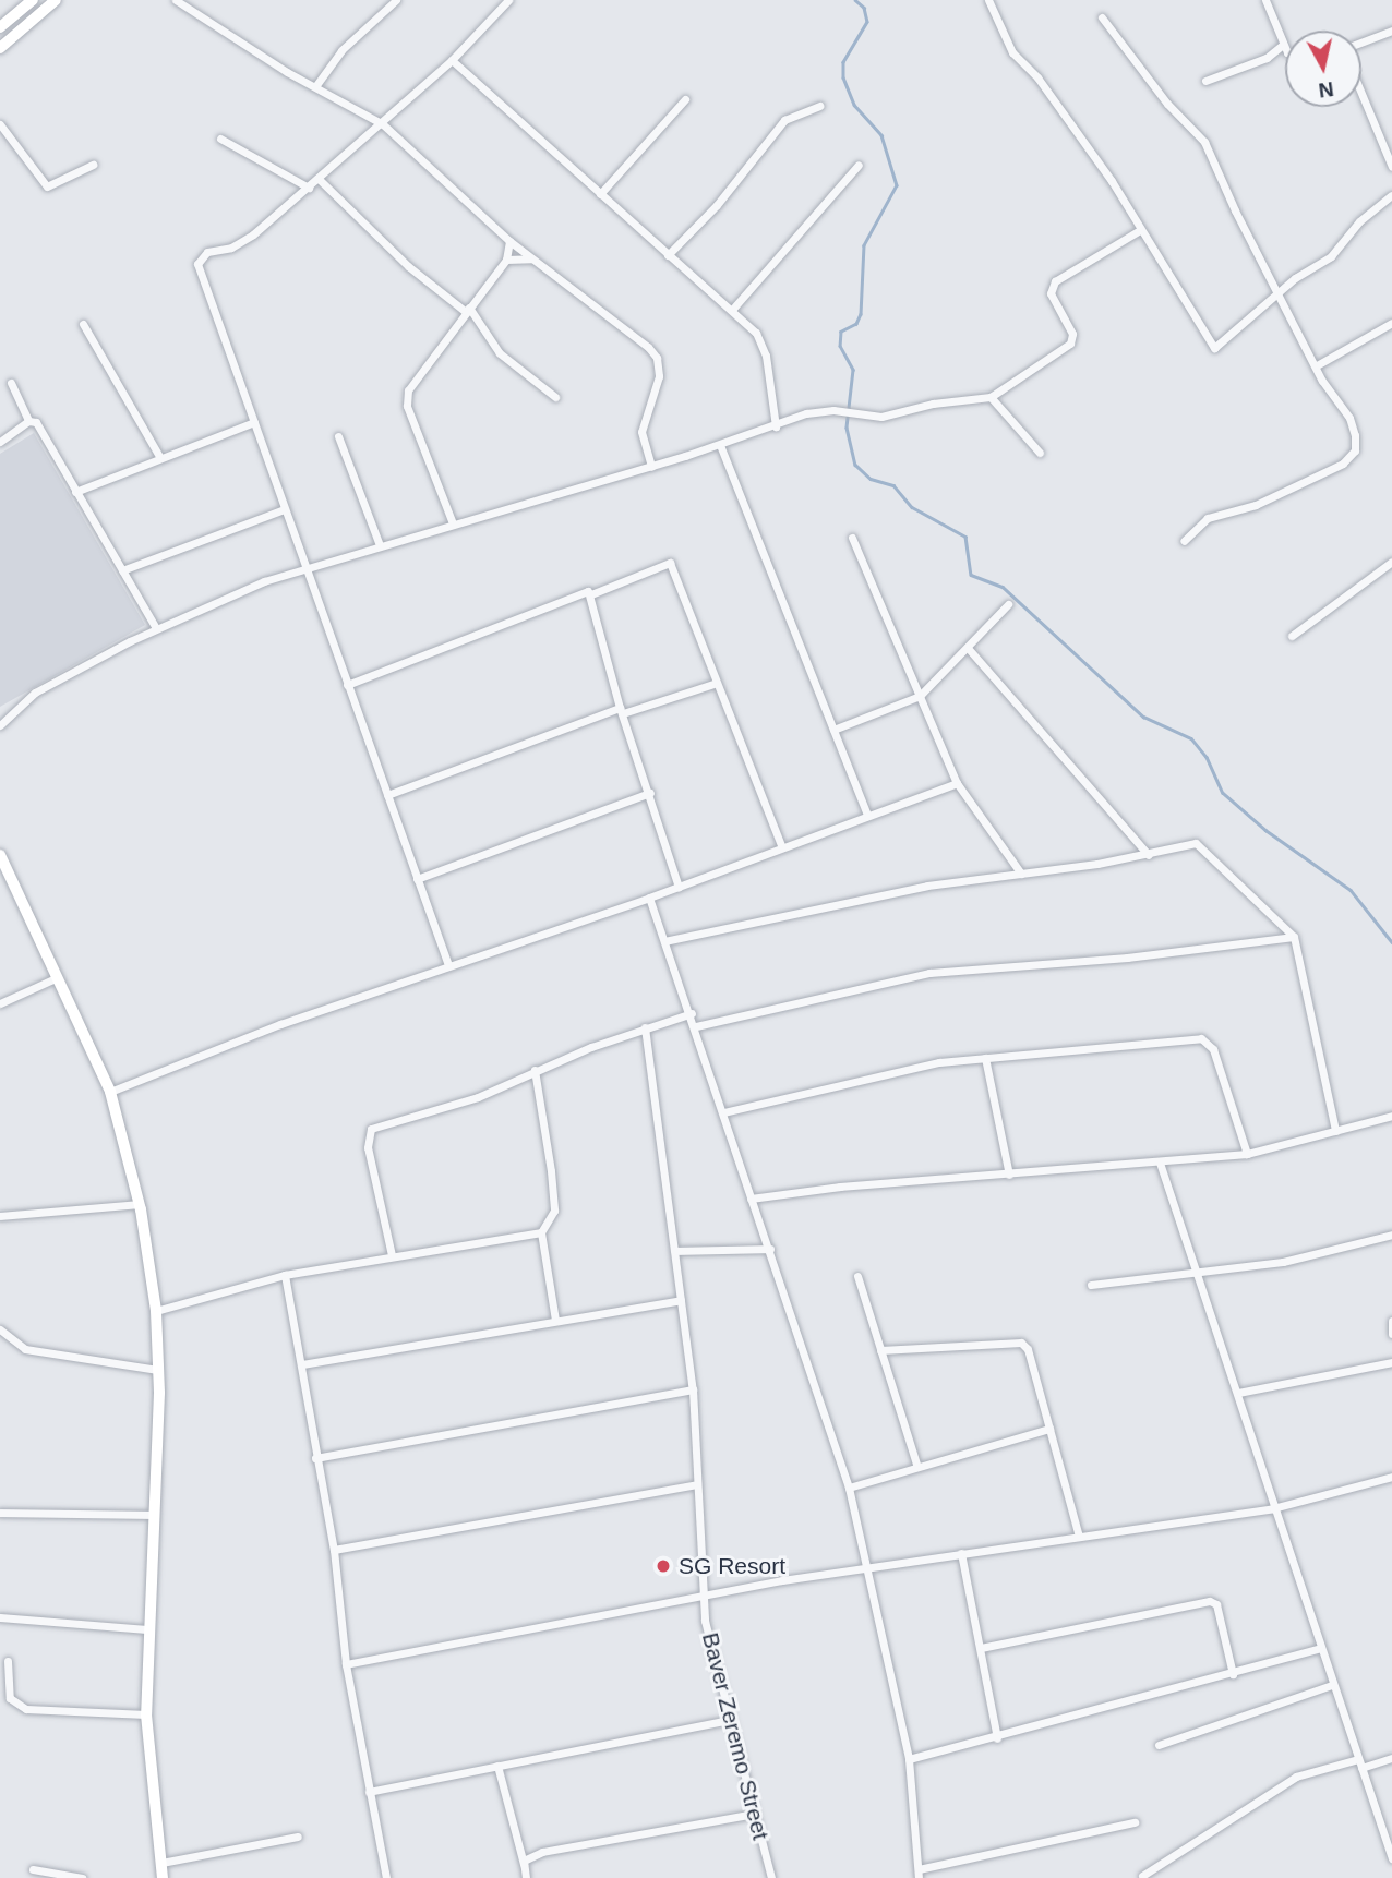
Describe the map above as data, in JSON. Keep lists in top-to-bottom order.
{
  "streets": {
    "street": ["Baver Zeremo Street"]
  },
  "places": ["SG Resort"],
  "north": "bottom"
}
